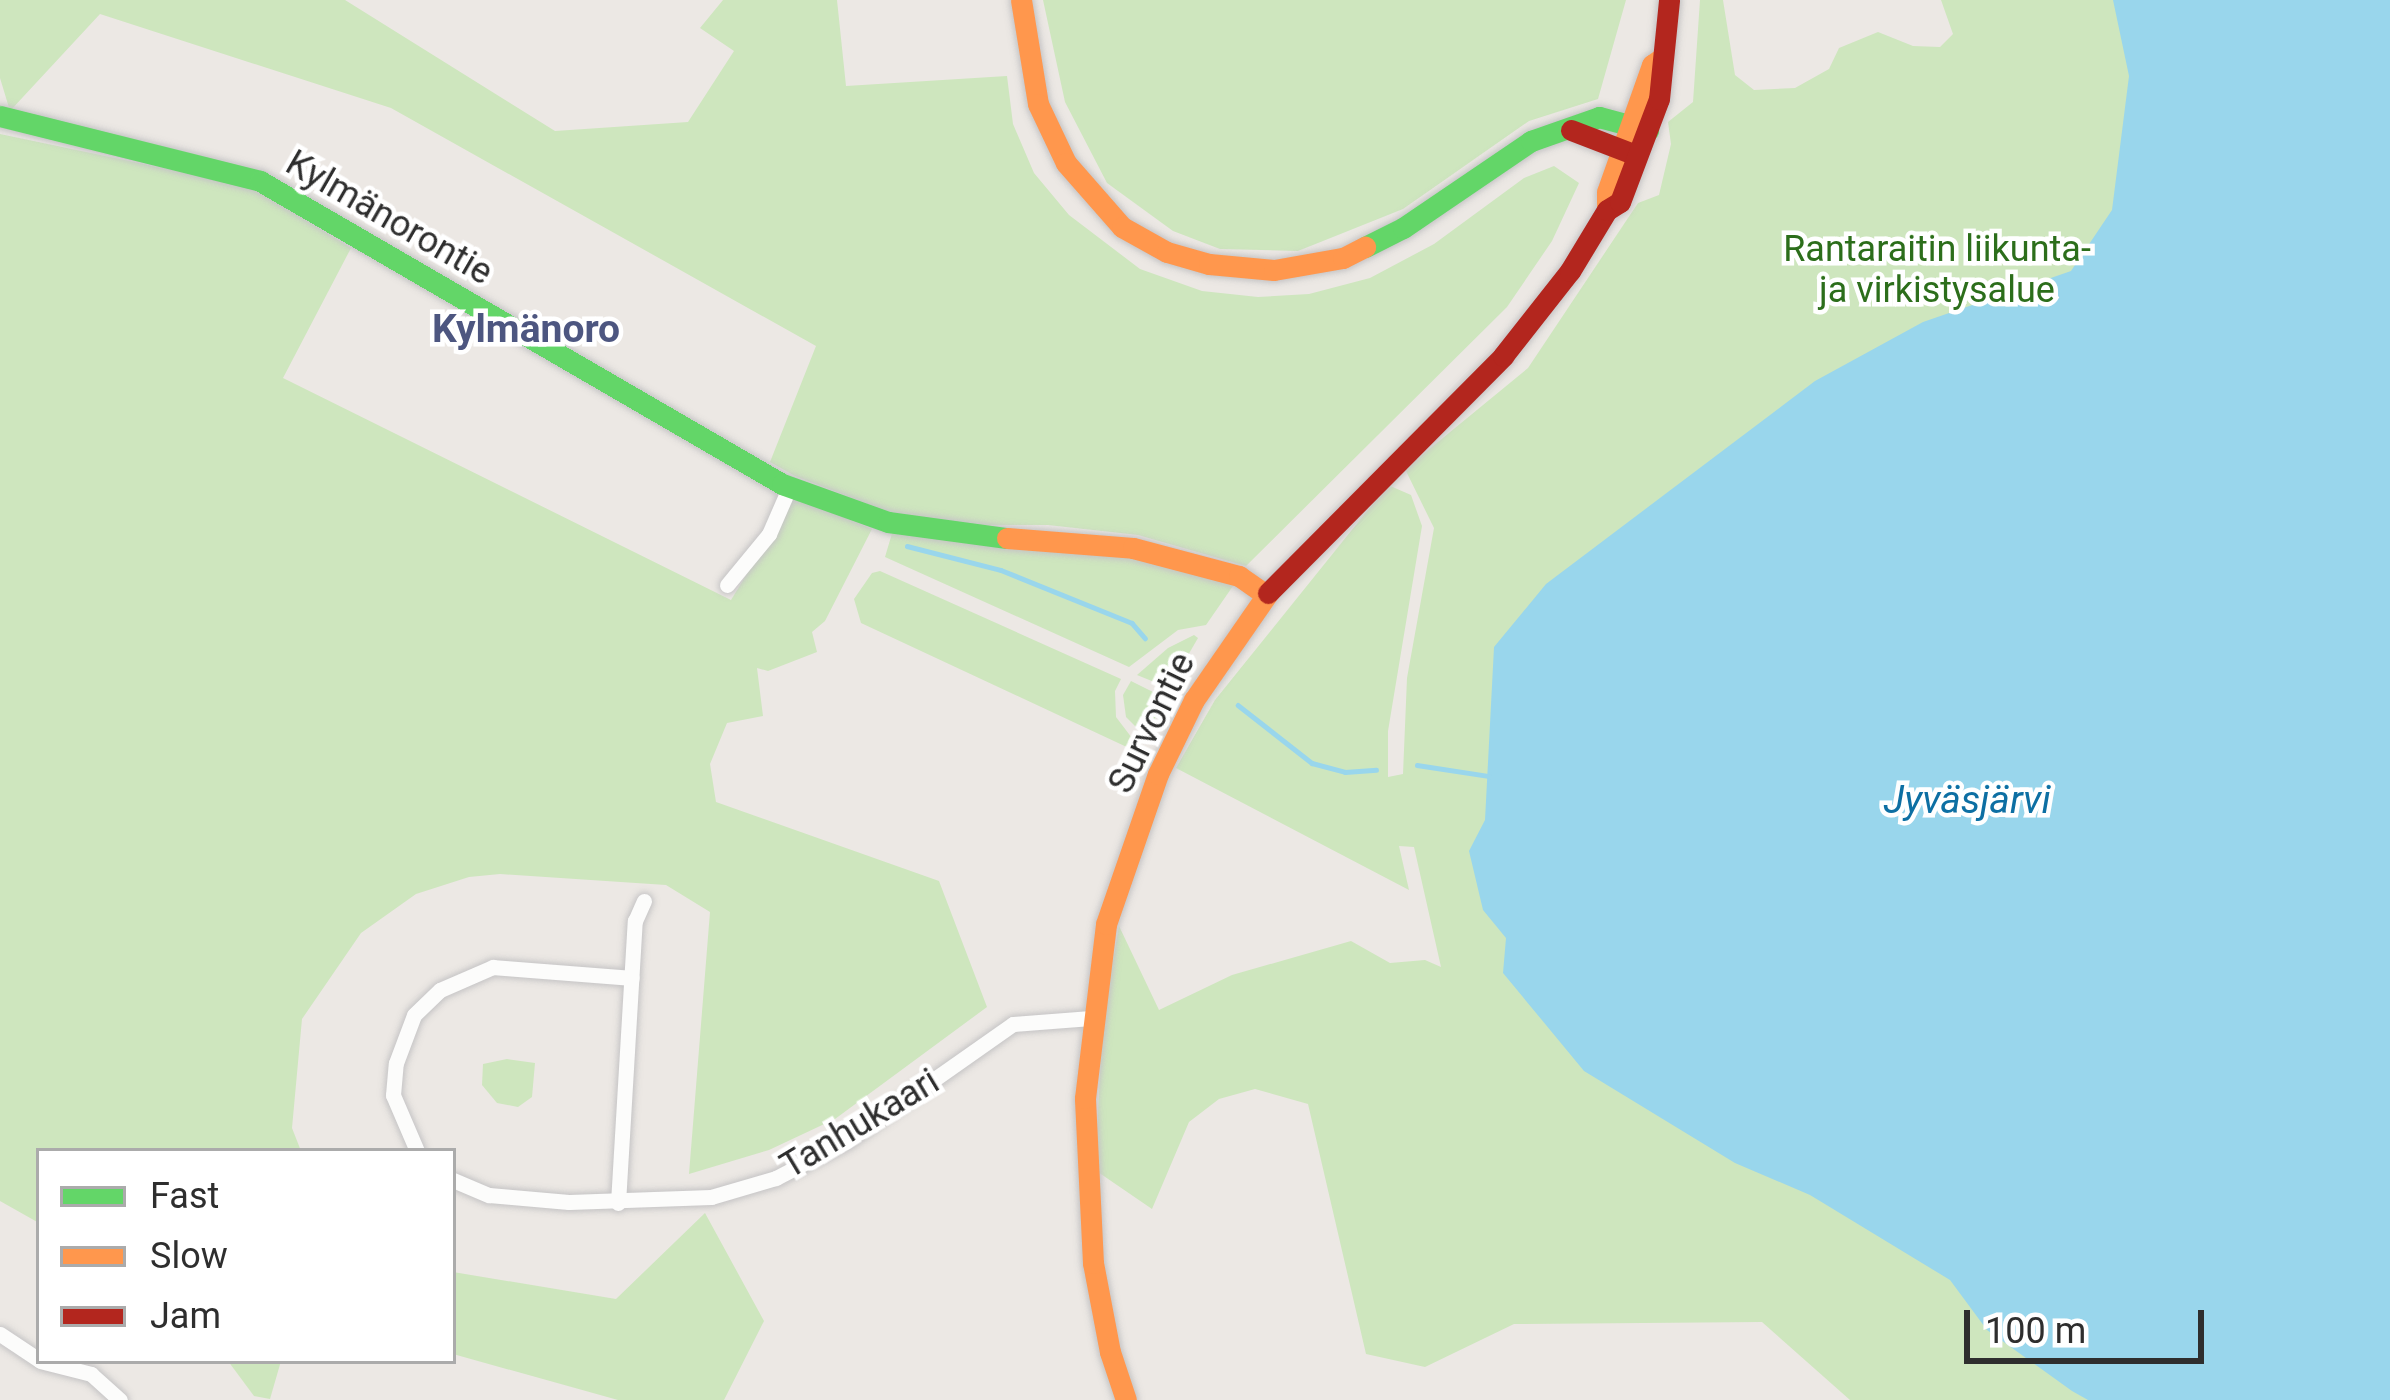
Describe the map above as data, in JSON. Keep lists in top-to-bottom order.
{
  "streets": {
    "street": ["Kylmänorontie", "Survontie", "Tanhukaari"]
  },
  "crossings": [
    ["Kylmänorontie", "Survontie"],
    ["Survontie", "Tanhukaari"]
  ],
  "districts": ["Kylmänoro"],
  "water": ["Jyväsjärvi"],
  "parks": ["Rantaraitin liikunta- ja virkistysalue"],
  "legend": ["Fast", "Slow", "Jam"],
  "scale_bar": "100 m"
}
